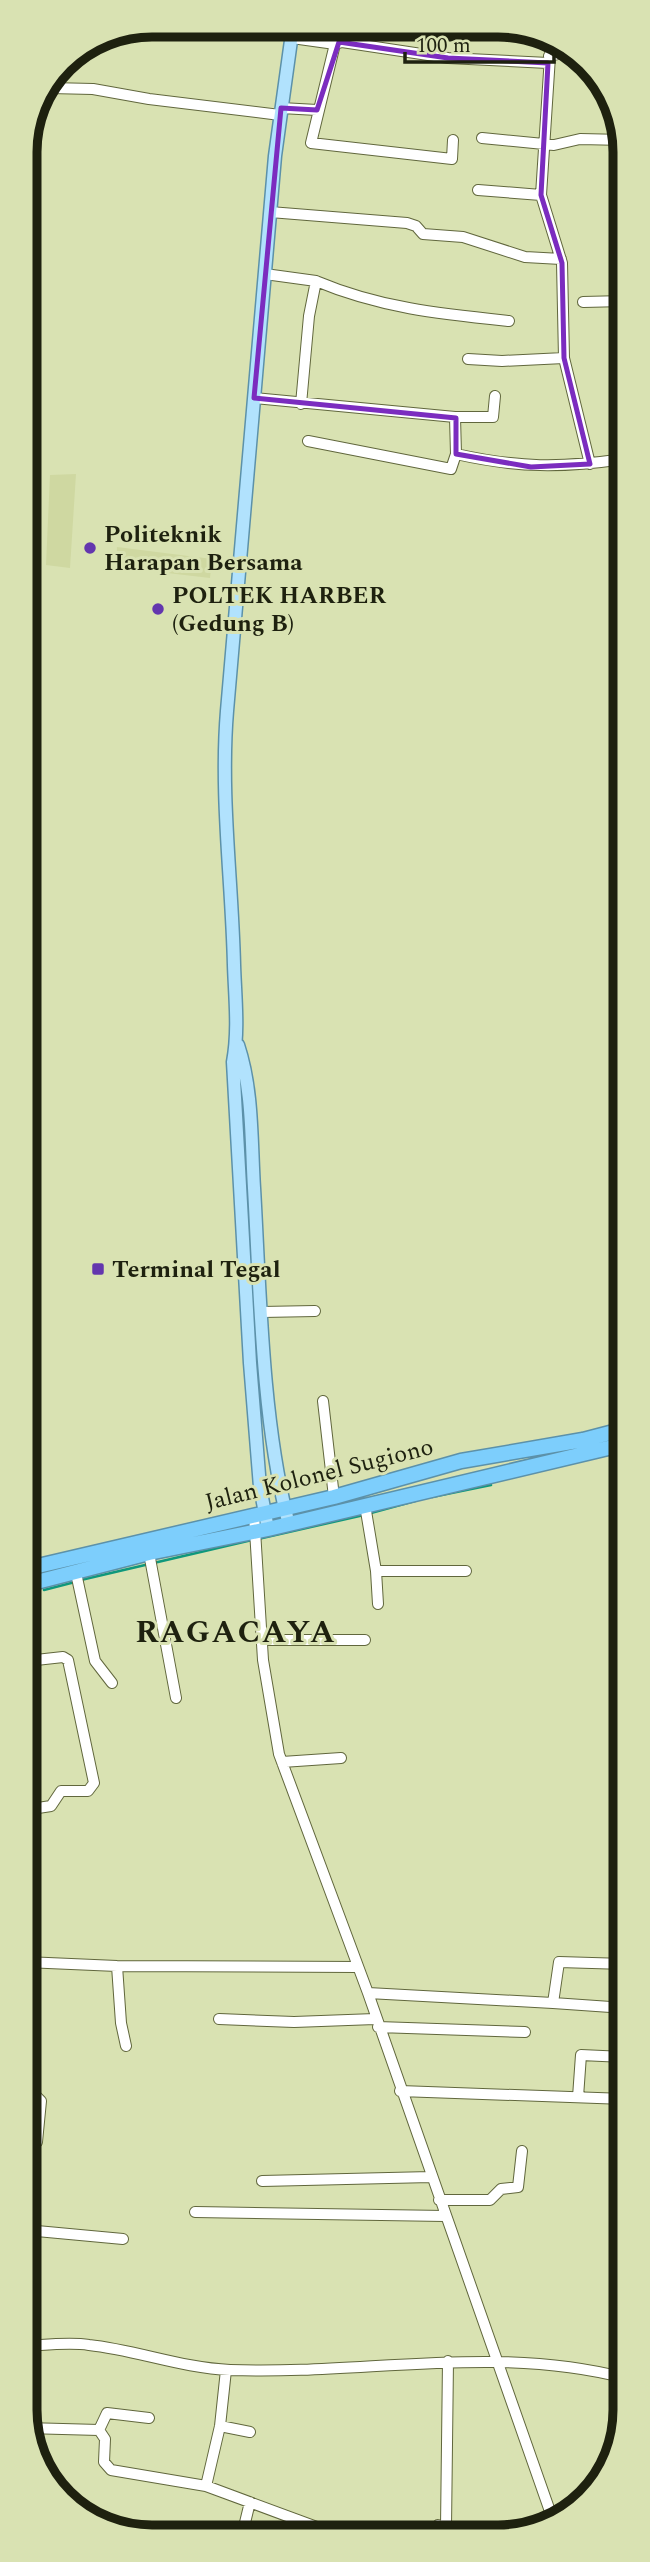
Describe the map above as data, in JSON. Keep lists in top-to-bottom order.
{
  "streets": {
    "highway": ["Jalan Kolonel Sugiono"]
  },
  "districts": ["RAGACAYA"],
  "places": {
    "other": ["Politeknik Harapan Bersama", "POLTEK HARBER (Gedung B)"],
    "transit": ["Terminal Tegal"]
  },
  "scale_bar": "100 m"
}
